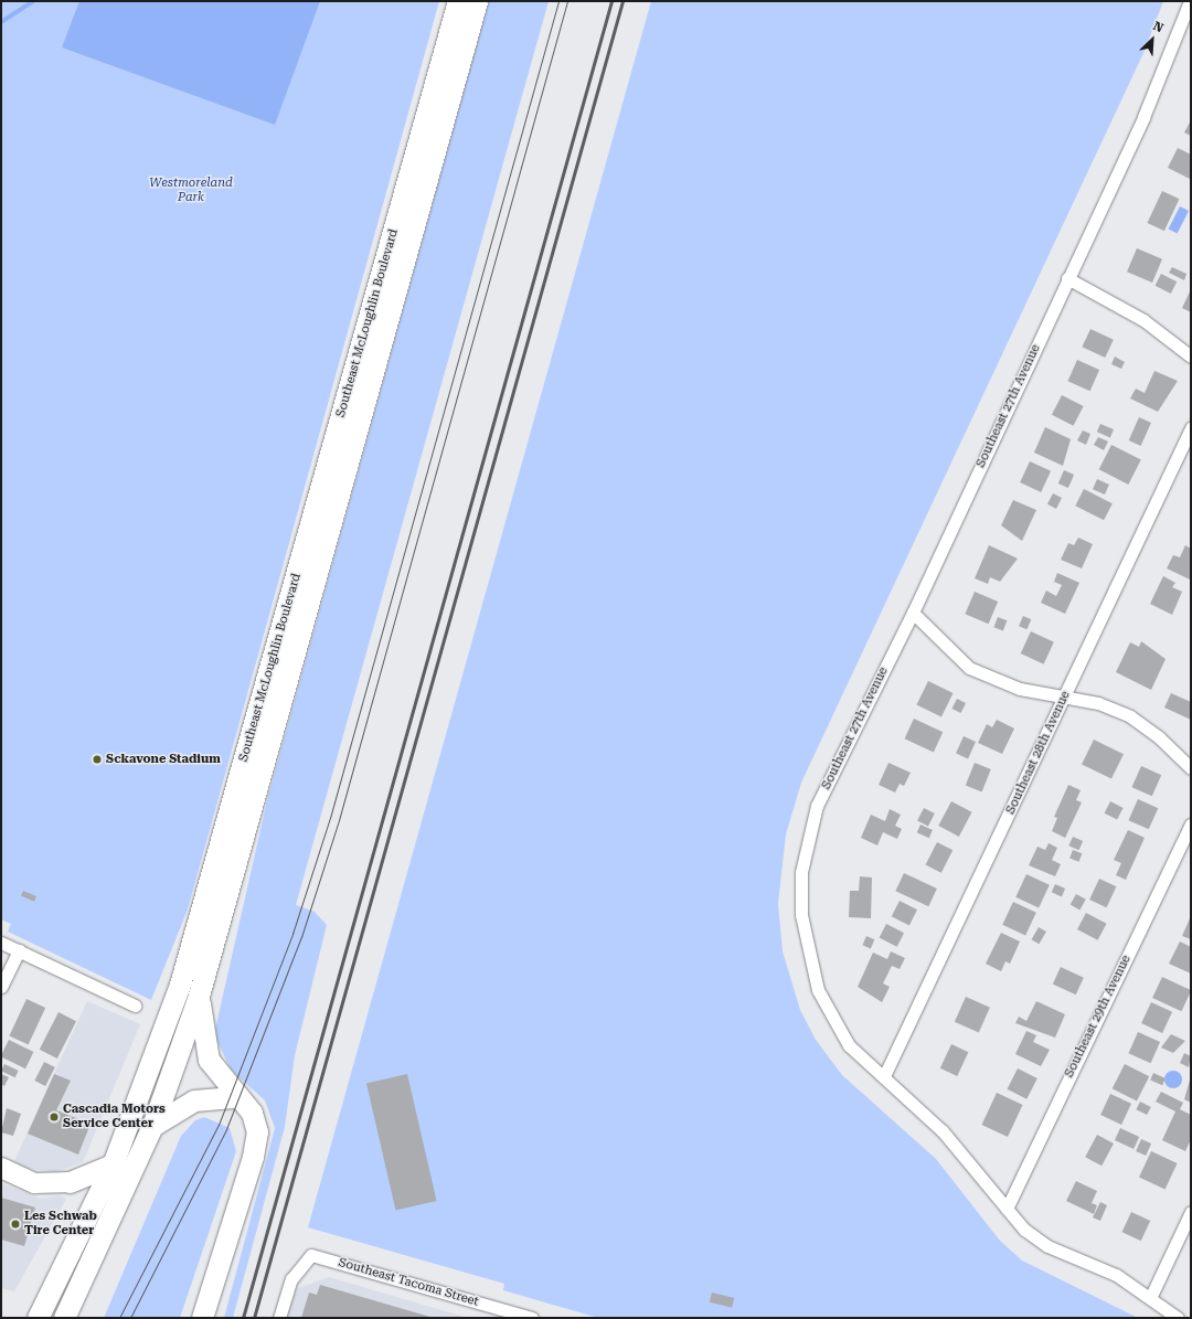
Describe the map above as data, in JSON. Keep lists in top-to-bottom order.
{
  "streets": {
    "highway": ["Southeast McLoughlin Boulevard"],
    "street": [
      "Southeast 27th Avenue",
      "Southeast 28th Avenue",
      "Southeast 29th Avenue",
      "Southeast Tacoma Street"
    ]
  },
  "crossings": [
    ["Southeast 27th Avenue", "Southeast 28th Avenue"],
    ["Southeast 27th Avenue", "Southeast 29th Avenue"]
  ],
  "parks": ["Westmoreland Park"],
  "places": ["Sckavone Stadium", "Cascadia Motors Service Center", "Les Schwab Tire Center"],
  "north": "top right"
}
